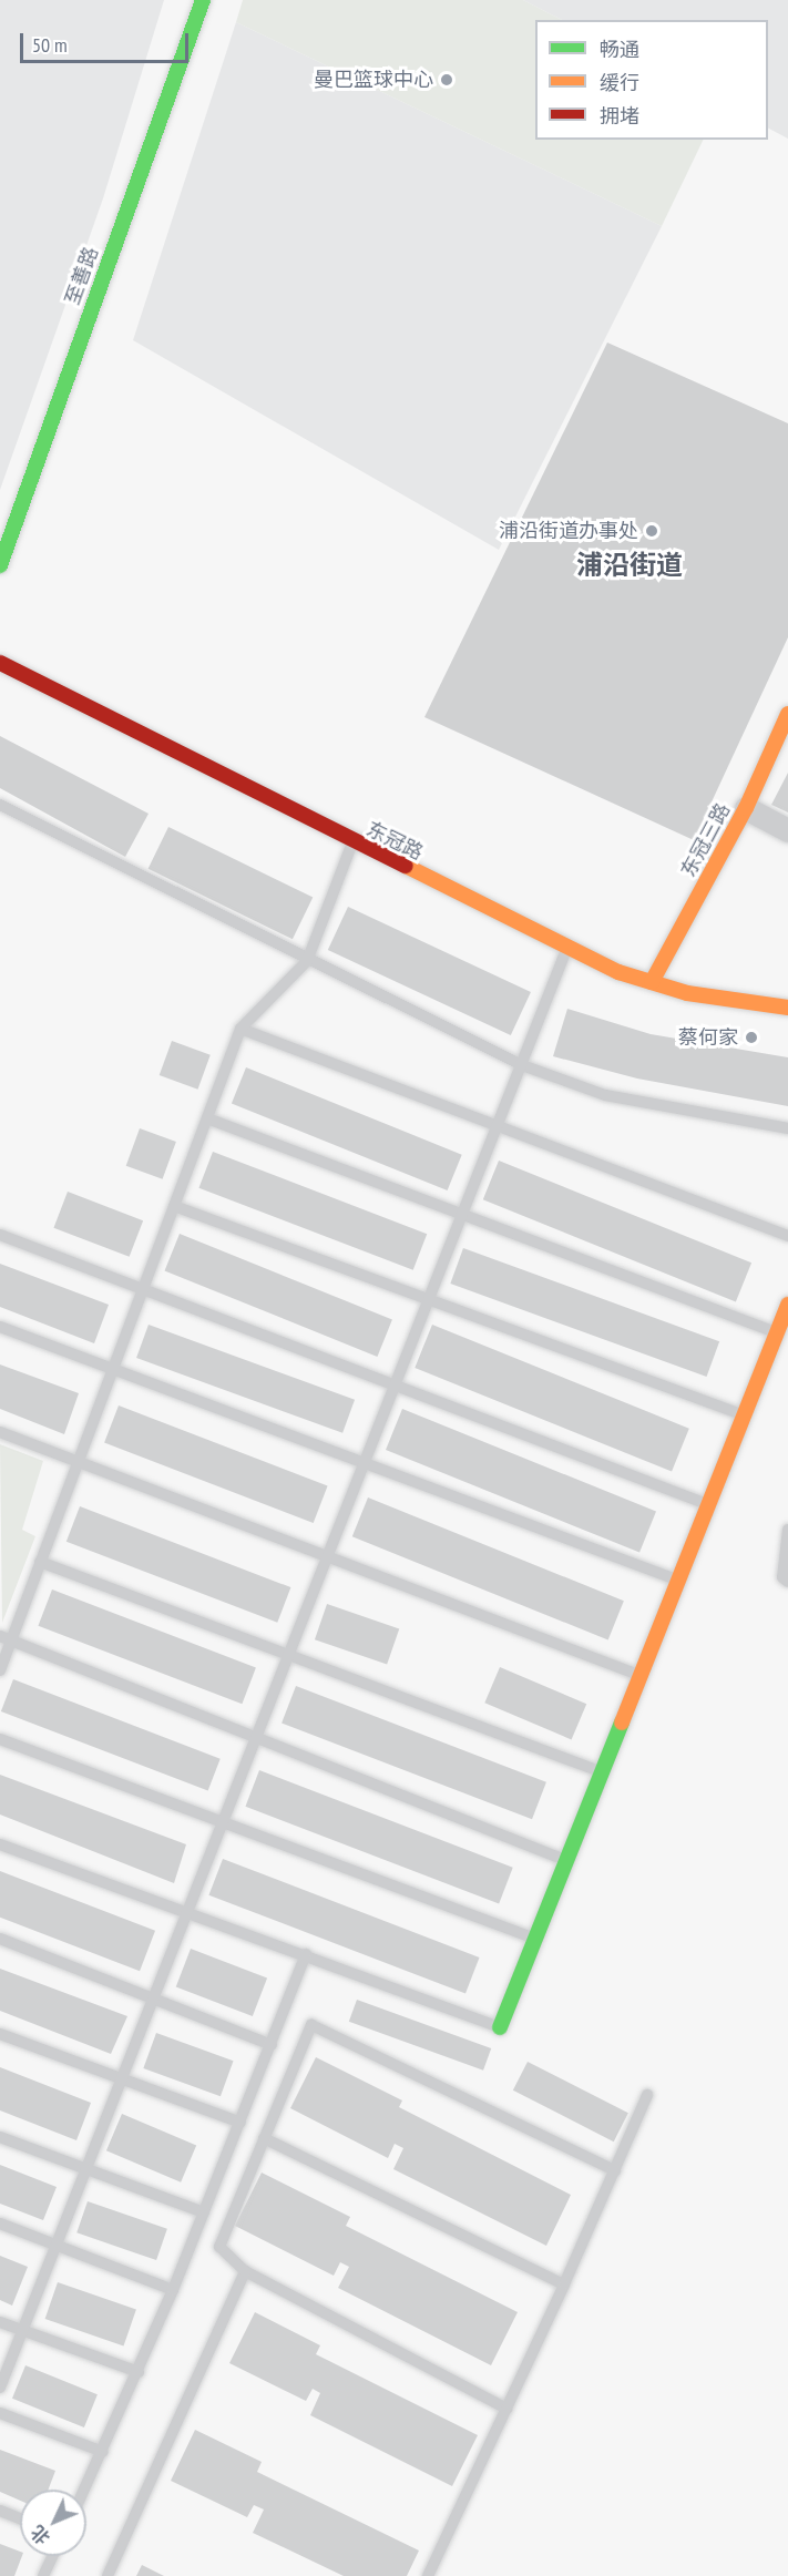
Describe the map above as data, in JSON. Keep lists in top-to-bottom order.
{
  "streets": {
    "street": ["至善路", "东冠三路", "东冠路"]
  },
  "crossings": [
    ["东冠三路", "东冠路"]
  ],
  "districts": ["浦沿街道"],
  "places": ["曼巴篮球中心", "浦沿街道办事处", "蔡何家"],
  "legend": ["畅通", "缓行", "拥堵"],
  "scale_bar": "50 m",
  "north": "bottom left"
}
